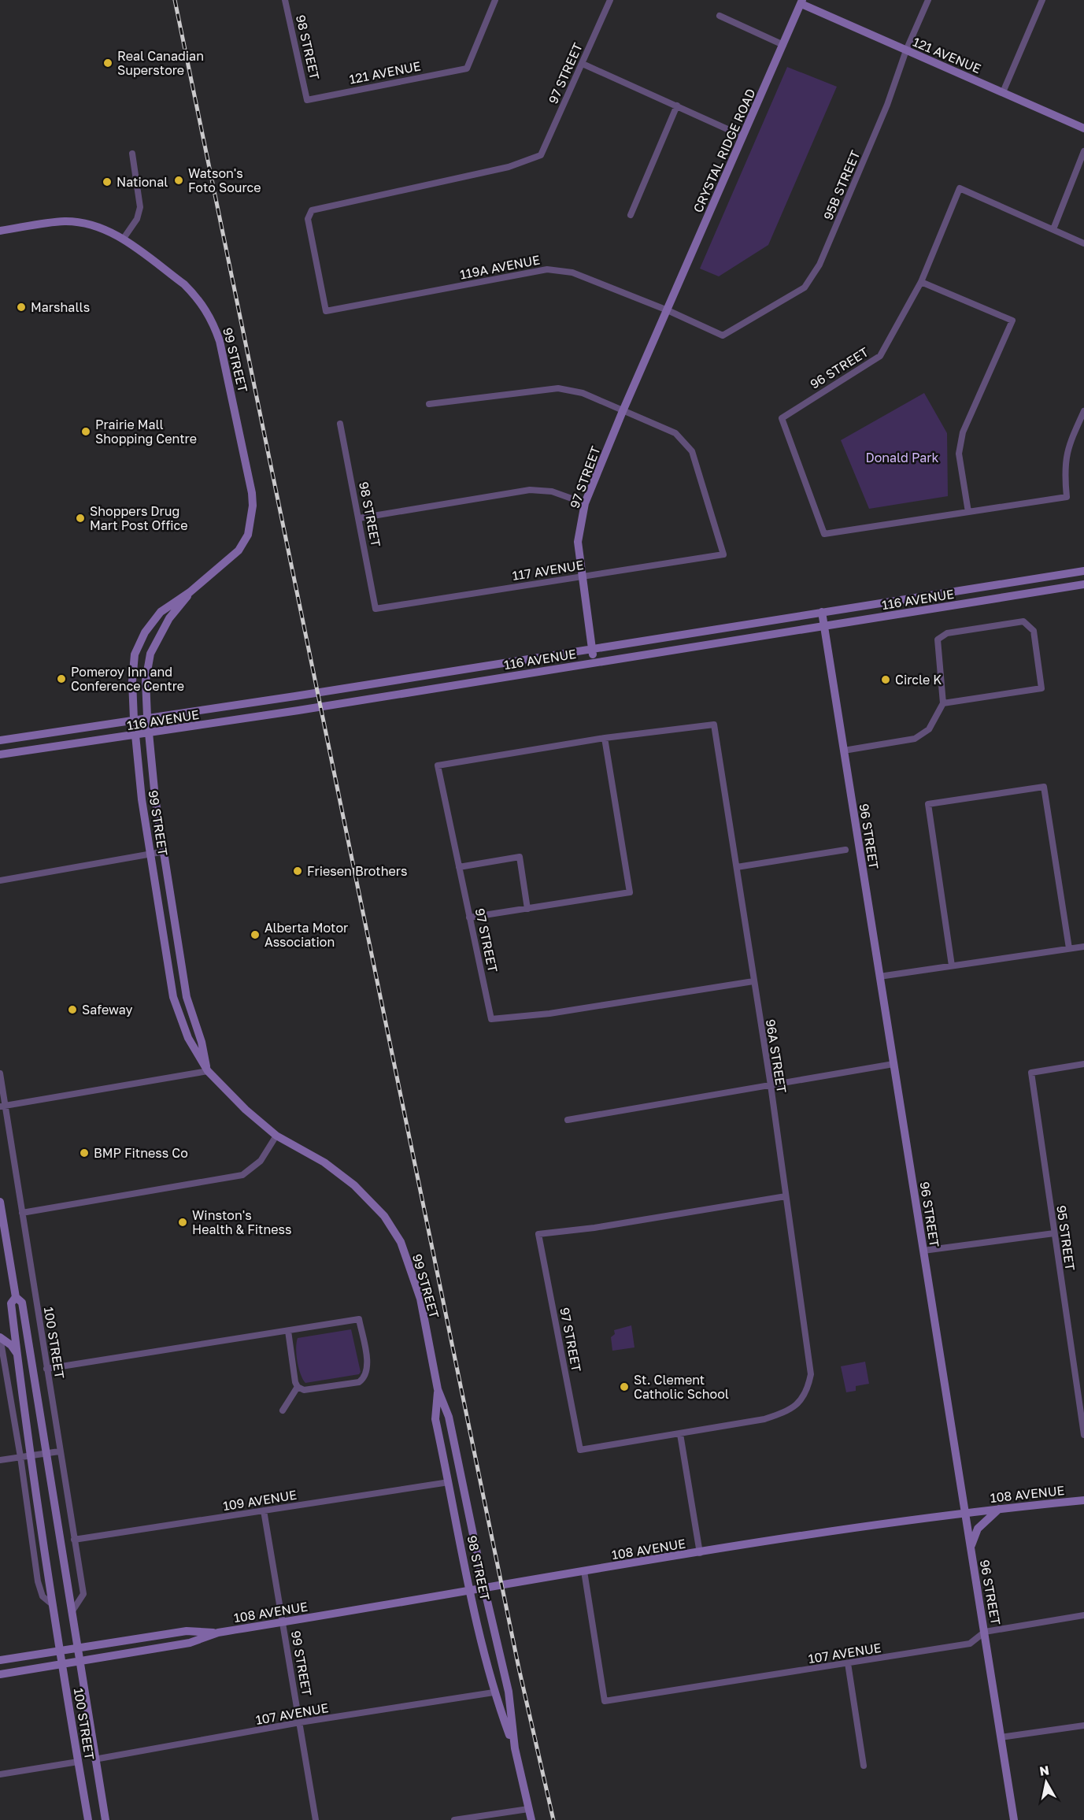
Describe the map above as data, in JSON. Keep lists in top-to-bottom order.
{
  "streets": {
    "main road": [
      "98 STREET",
      "121 AVENUE",
      "97 STREET",
      "CRYSTAL RIDGE ROAD",
      "99 STREET",
      "96 STREET",
      "116 AVENUE",
      "100 STREET",
      "108 AVENUE"
    ],
    "street": [
      "95B STREET",
      "119A AVENUE",
      "117 AVENUE",
      "96A STREET",
      "95 STREET",
      "109 AVENUE",
      "107 AVENUE"
    ]
  },
  "crossings": [
    ["98 STREET", "121 AVENUE"],
    ["98 STREET", "99 STREET"],
    ["98 STREET", "117 AVENUE"],
    ["98 STREET", "108 AVENUE"],
    ["98 STREET", "109 AVENUE"],
    ["98 STREET", "107 AVENUE"],
    ["121 AVENUE", "CRYSTAL RIDGE ROAD"],
    ["121 AVENUE", "95B STREET"],
    ["97 STREET", "CRYSTAL RIDGE ROAD"],
    ["97 STREET", "119A AVENUE"],
    ["97 STREET", "117 AVENUE"],
    ["97 STREET", "116 AVENUE"],
    ["97 STREET", "96A STREET"],
    ["CRYSTAL RIDGE ROAD", "119A AVENUE"],
    ["95B STREET", "119A AVENUE"],
    ["99 STREET", "116 AVENUE"],
    ["99 STREET", "108 AVENUE"],
    ["99 STREET", "109 AVENUE"],
    ["99 STREET", "107 AVENUE"],
    ["96 STREET", "116 AVENUE"],
    ["96 STREET", "108 AVENUE"],
    ["96 STREET", "107 AVENUE"],
    ["100 STREET", "108 AVENUE"],
    ["100 STREET", "109 AVENUE"],
    ["100 STREET", "107 AVENUE"],
    ["108 AVENUE", "107 AVENUE"]
  ],
  "parks": ["Donald Park"],
  "places": [
    "Real Canadian Superstore",
    "Watson's Foto Source",
    "National",
    "Marshalls",
    "Prairie Mall Shopping Centre",
    "Shoppers Drug Mart Post Office",
    "Pomeroy Inn and Conference Centre",
    "Circle K",
    "Friesen Brothers",
    "Alberta Motor Association",
    "Safeway",
    "BMP Fitness Co",
    "Winston's Health & Fitness",
    "St. Clement Catholic School"
  ],
  "north": "top"
}
